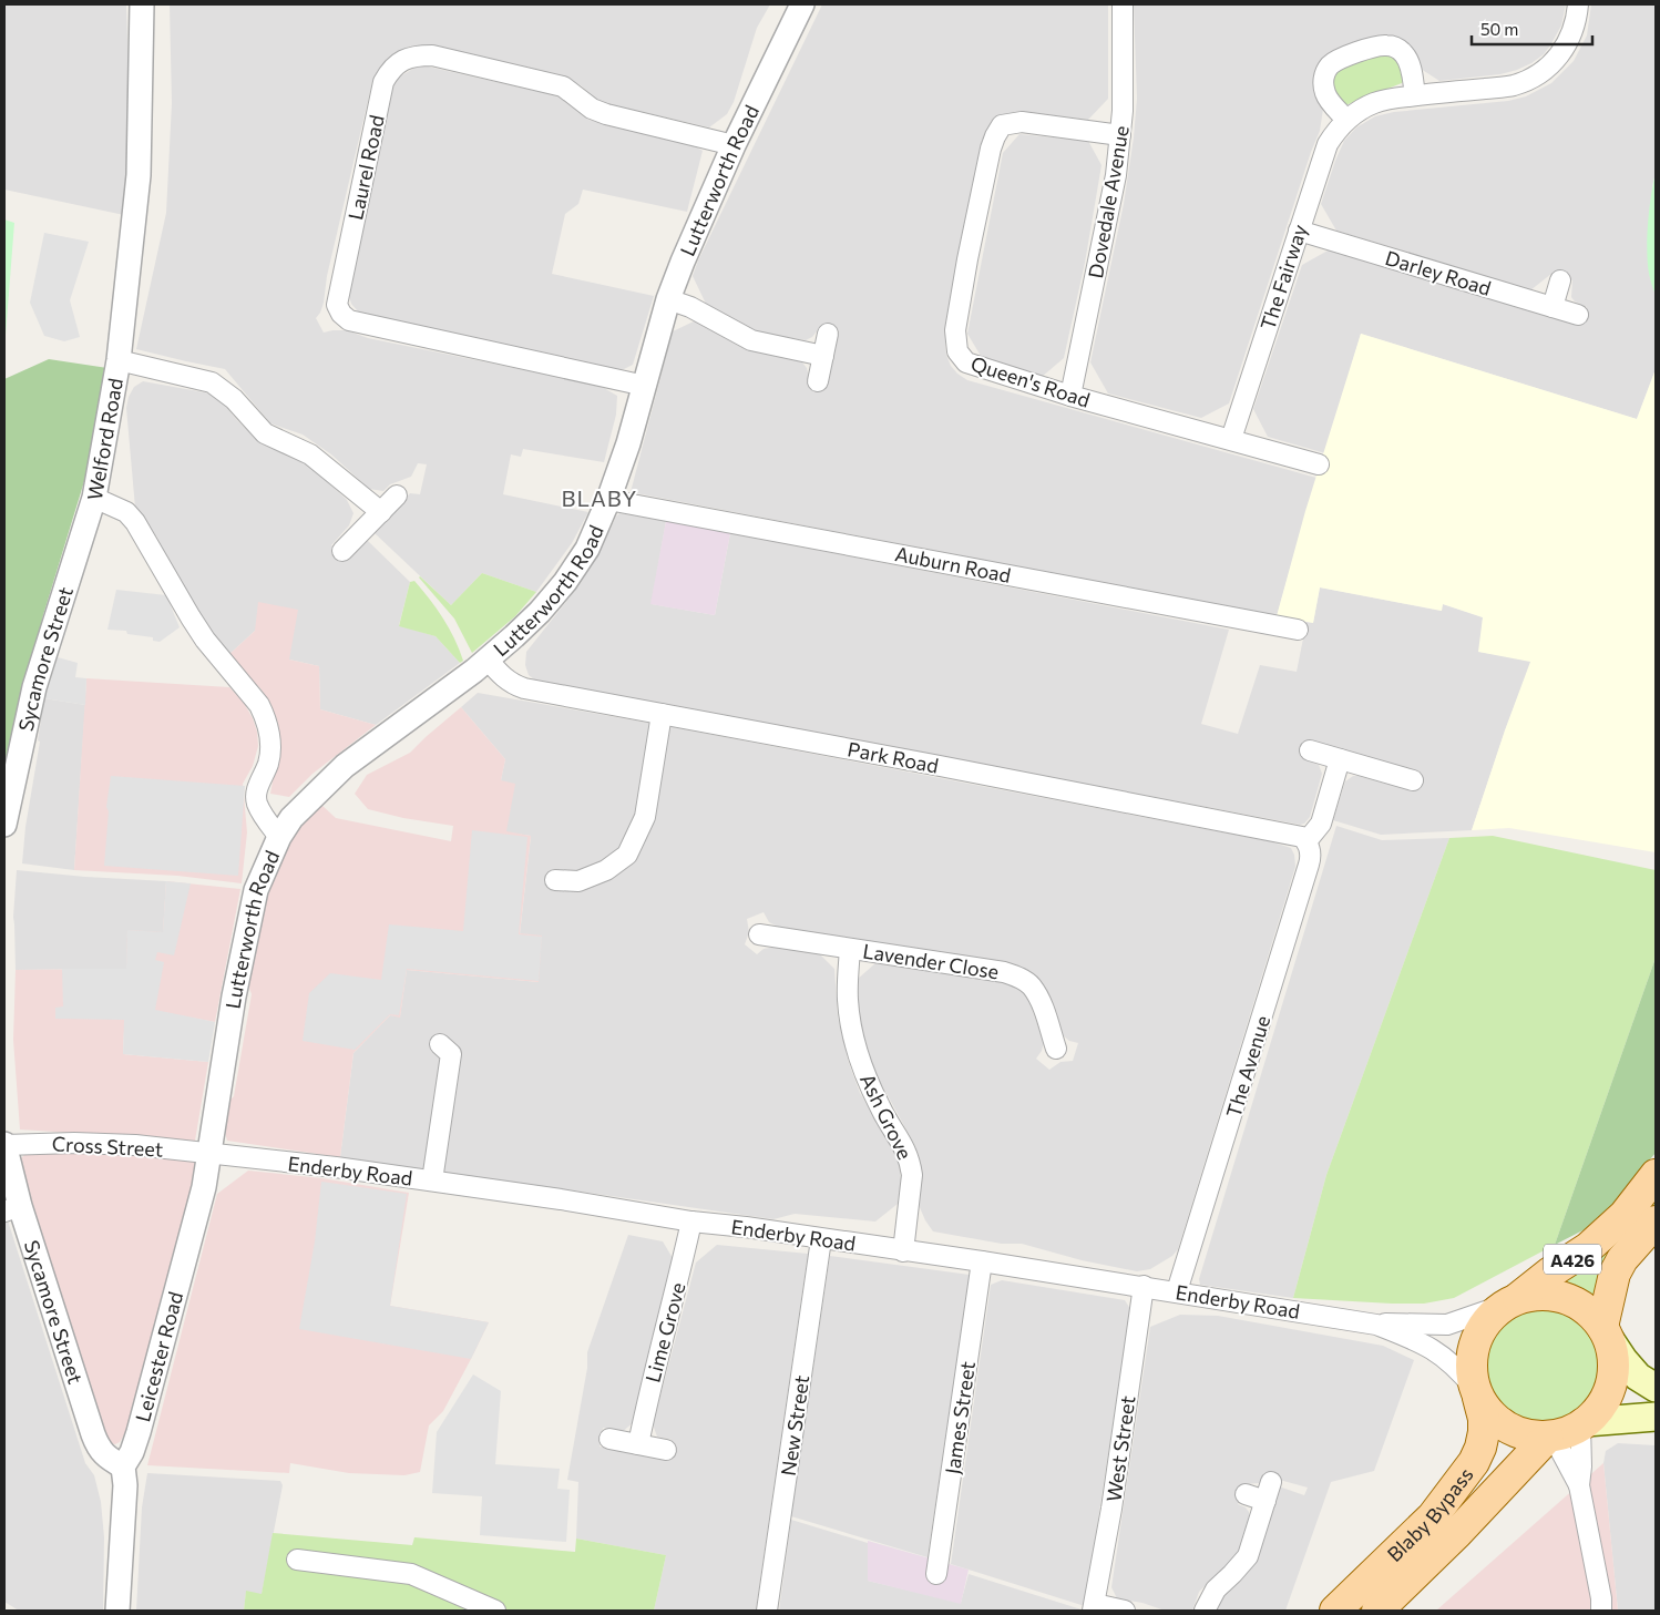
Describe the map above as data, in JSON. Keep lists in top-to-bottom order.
{
  "streets": {
    "main road": ["A426", "Blaby Bypass"],
    "street": [
      "Laurel Road",
      "Lutterworth Road",
      "Dovedale Avenue",
      "Darley Road",
      "The Fairway",
      "Queen's Road",
      "Welford Road",
      "Auburn Road",
      "Sycamore Street",
      "Park Road",
      "Lavender Close",
      "The Avenue",
      "Ash Grove",
      "Cross Street",
      "Enderby Road",
      "Lime Grove",
      "Leicester Road",
      "James Street",
      "New Street",
      "West Street"
    ]
  },
  "crossings": [
    ["Laurel Road", "Lutterworth Road"],
    ["Lutterworth Road", "Welford Road"],
    ["Lutterworth Road", "Auburn Road"],
    ["Lutterworth Road", "Park Road"],
    ["Lutterworth Road", "Leicester Road"],
    ["Dovedale Avenue", "Queen's Road"],
    ["Darley Road", "The Fairway"],
    ["The Fairway", "Queen's Road"],
    ["Welford Road", "Sycamore Street"],
    ["Sycamore Street", "Cross Street"],
    ["Sycamore Street", "Leicester Road"],
    ["Park Road", "The Avenue"],
    ["Lavender Close", "Ash Grove"],
    ["The Avenue", "Enderby Road"],
    ["Ash Grove", "Enderby Road"],
    ["Cross Street", "Enderby Road"],
    ["Cross Street", "Leicester Road"],
    ["Enderby Road", "A426"],
    ["Enderby Road", "Lime Grove"],
    ["Enderby Road", "Leicester Road"],
    ["Enderby Road", "James Street"],
    ["Enderby Road", "New Street"],
    ["Enderby Road", "West Street"],
    ["Enderby Road", "Blaby Bypass"],
    ["A426", "Blaby Bypass"]
  ],
  "districts": ["BLABY"],
  "scale_bar": "50 m"
}
